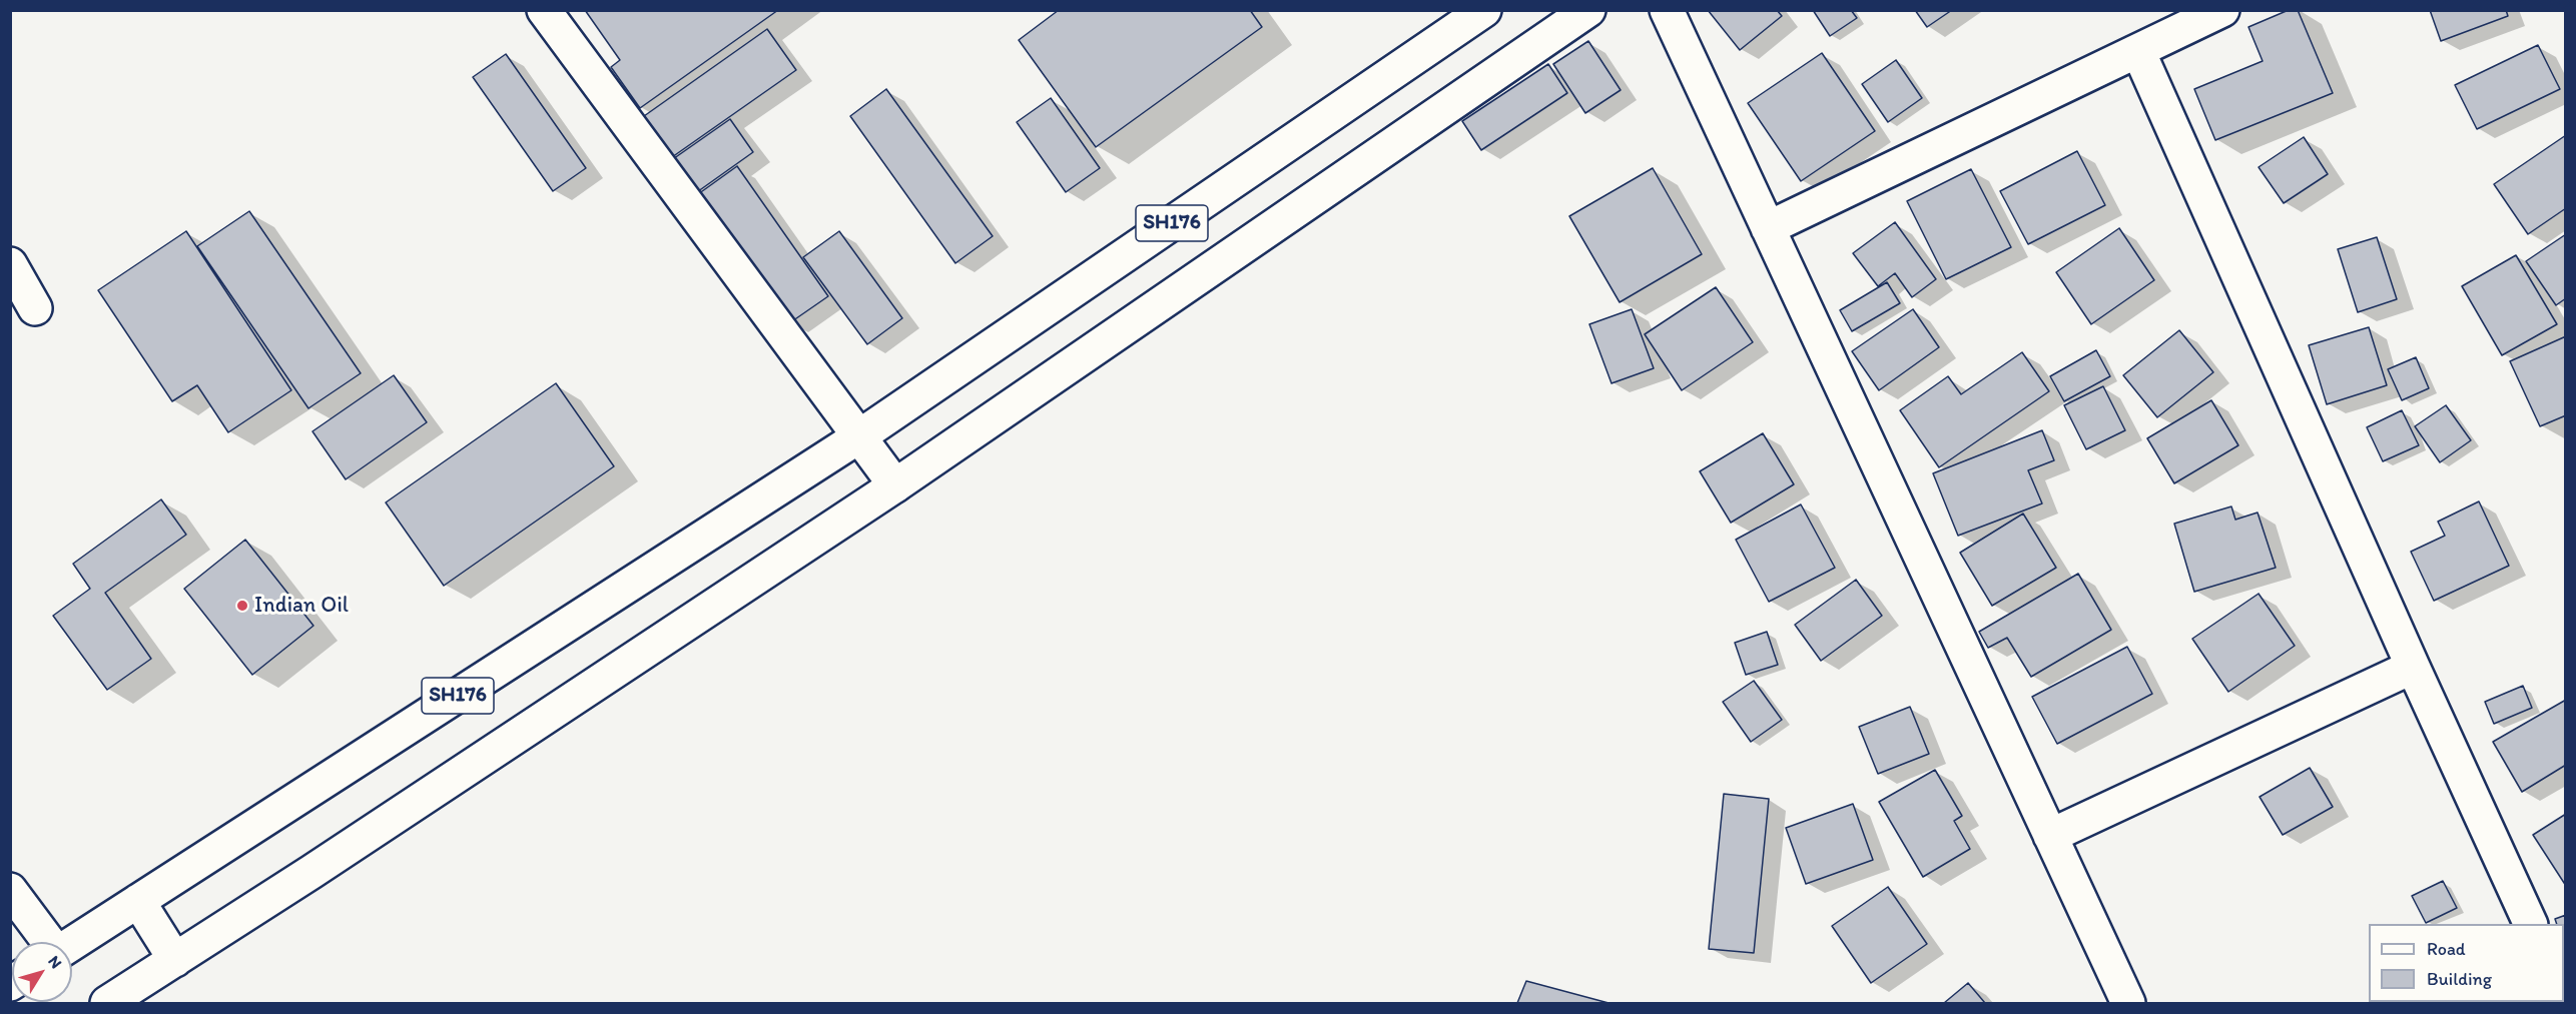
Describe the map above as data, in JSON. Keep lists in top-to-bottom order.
{
  "streets": {
    "street": ["SH176"]
  },
  "places": ["Indian Oil"],
  "legend": ["Road", "Building"],
  "north": "top right"
}
